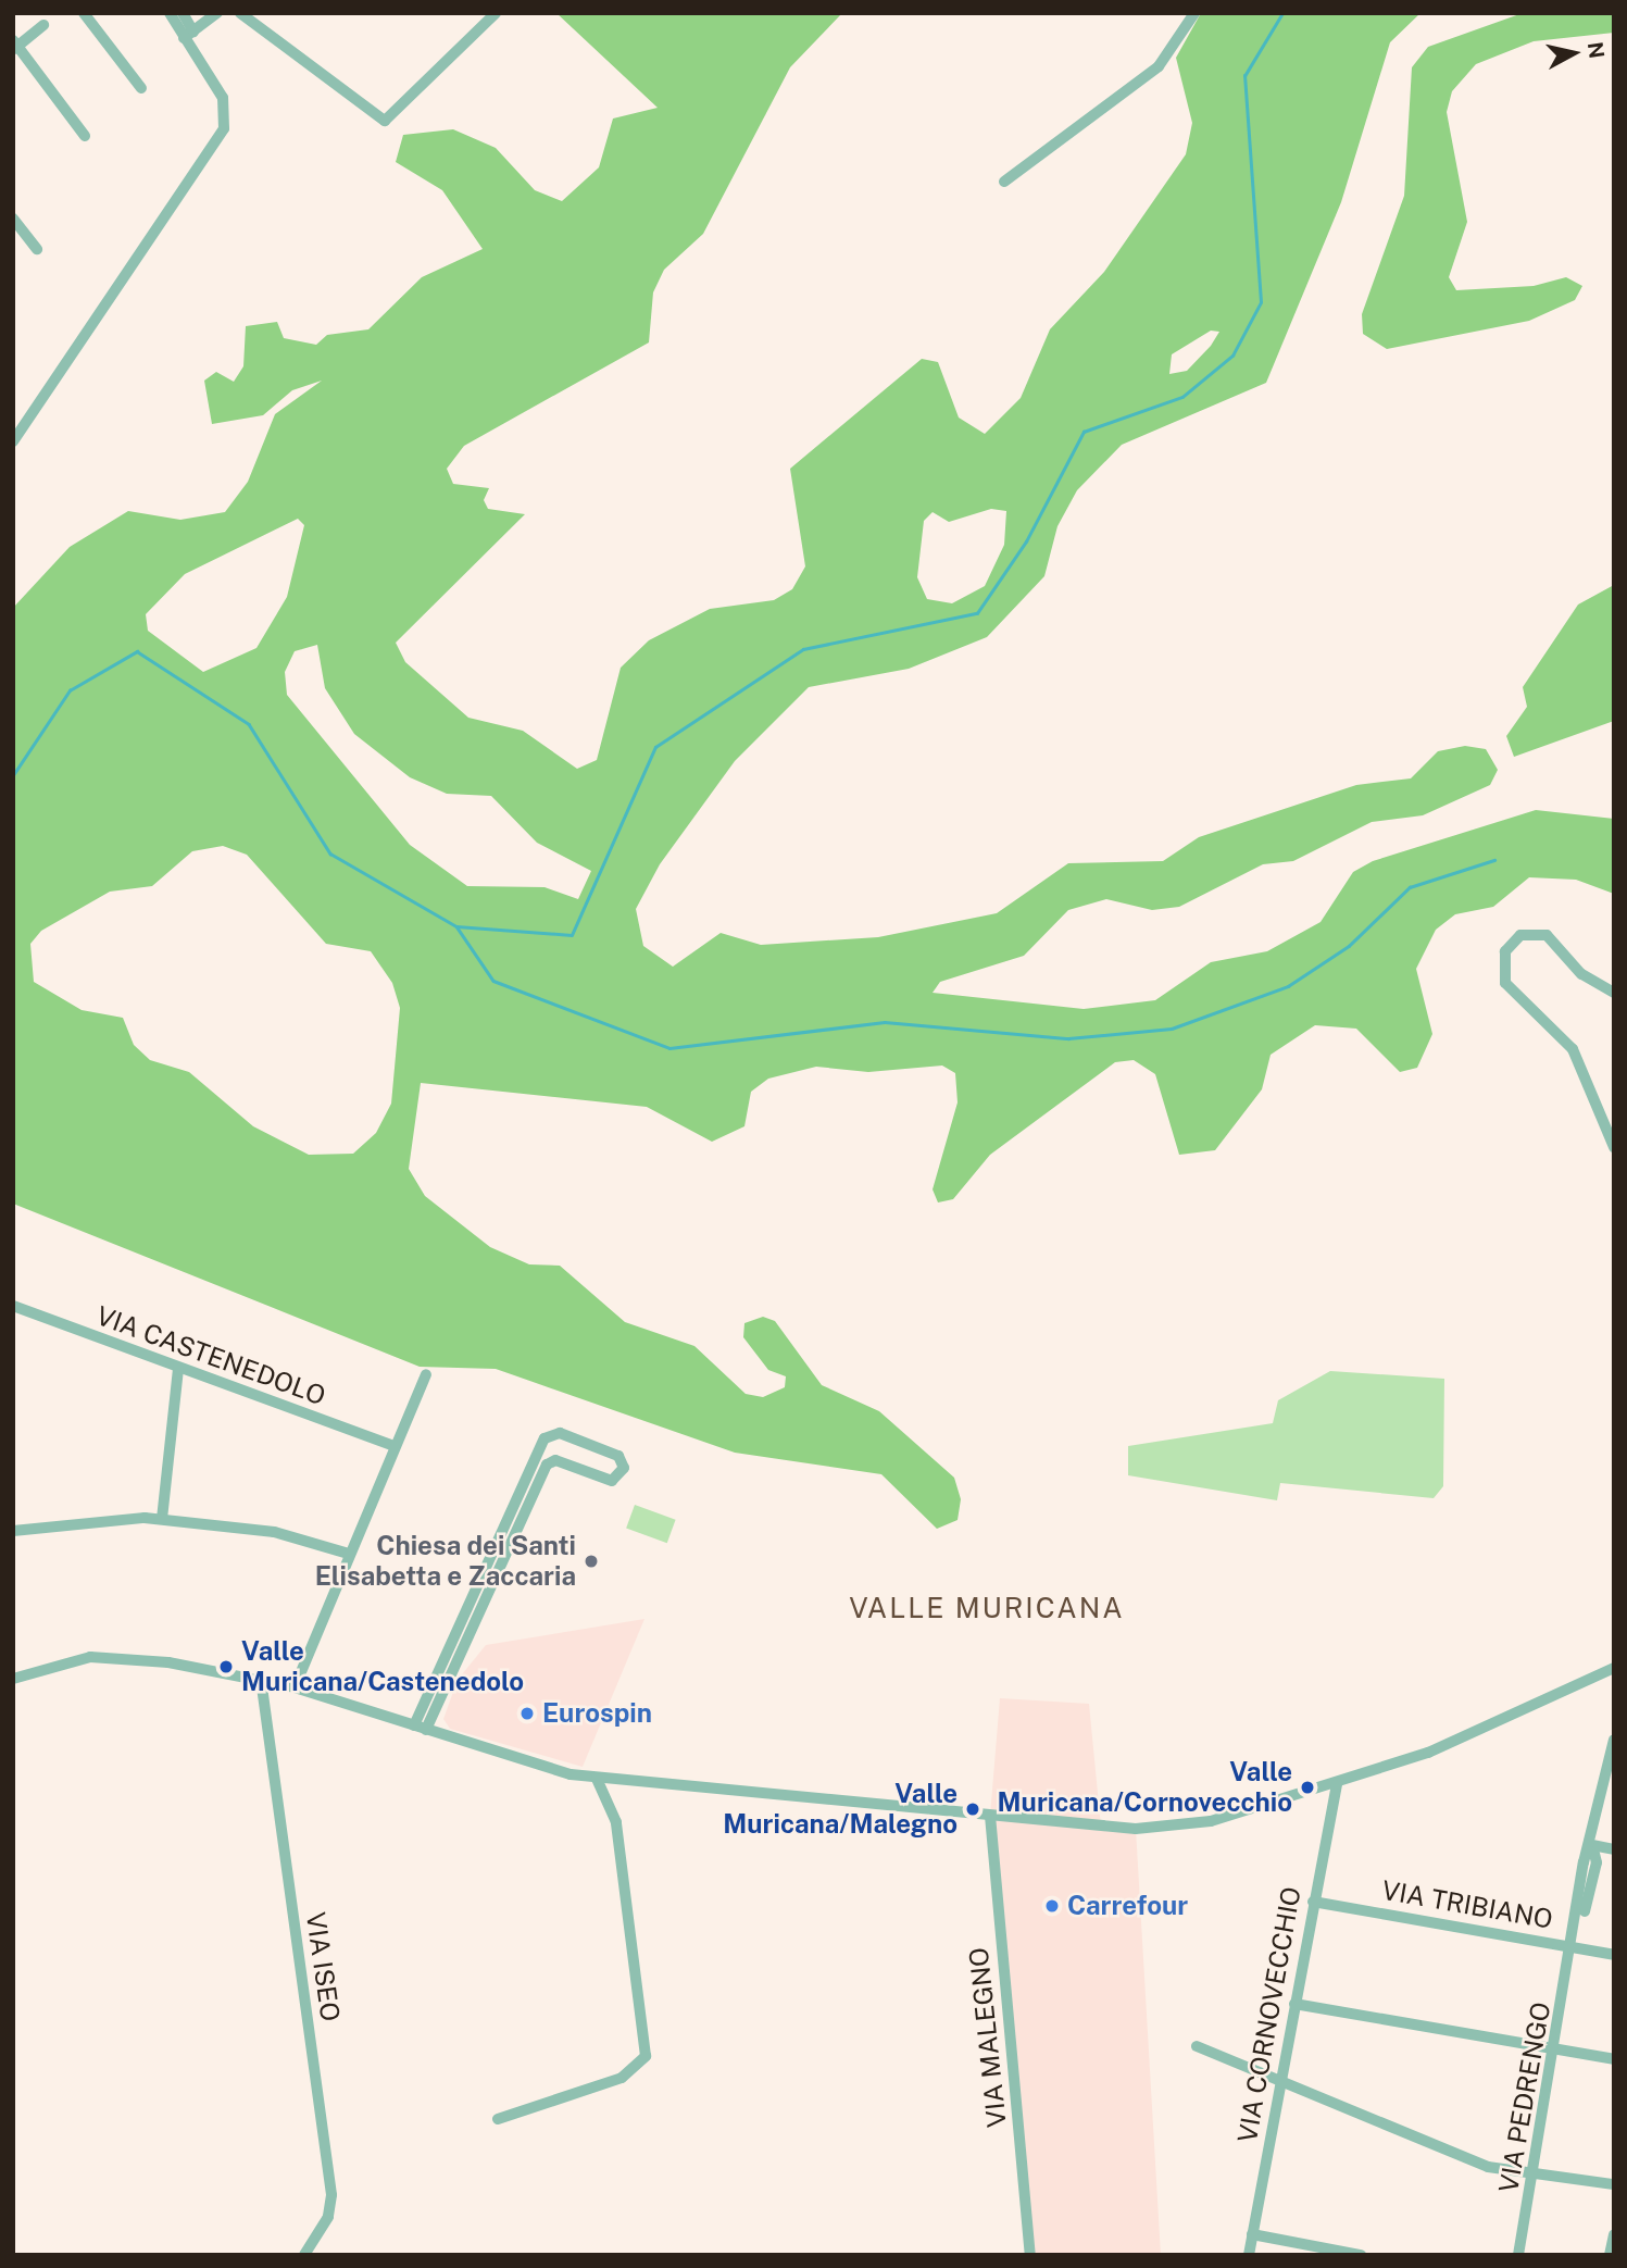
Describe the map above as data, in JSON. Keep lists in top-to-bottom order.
{
  "streets": {
    "street": [
      "VIA CASTENEDOLO",
      "VIA TRIBIANO",
      "VIA ISEO",
      "VIA CORNOVECCHIO",
      "VIA MALEGNO",
      "VIA PEDRENGO"
    ]
  },
  "crossings": [
    ["VIA TRIBIANO", "VIA CORNOVECCHIO"],
    ["VIA TRIBIANO", "VIA PEDRENGO"]
  ],
  "districts": ["VALLE MURICANA"],
  "places": [
    "Chiesa dei Santi Elisabetta e Zaccaria",
    "Valle Muricana/Castenedolo",
    "Eurospin",
    "Valle Muricana/Cornovecchio",
    "Valle Muricana/Malegno",
    "Carrefour"
  ],
  "north": "right"
}
